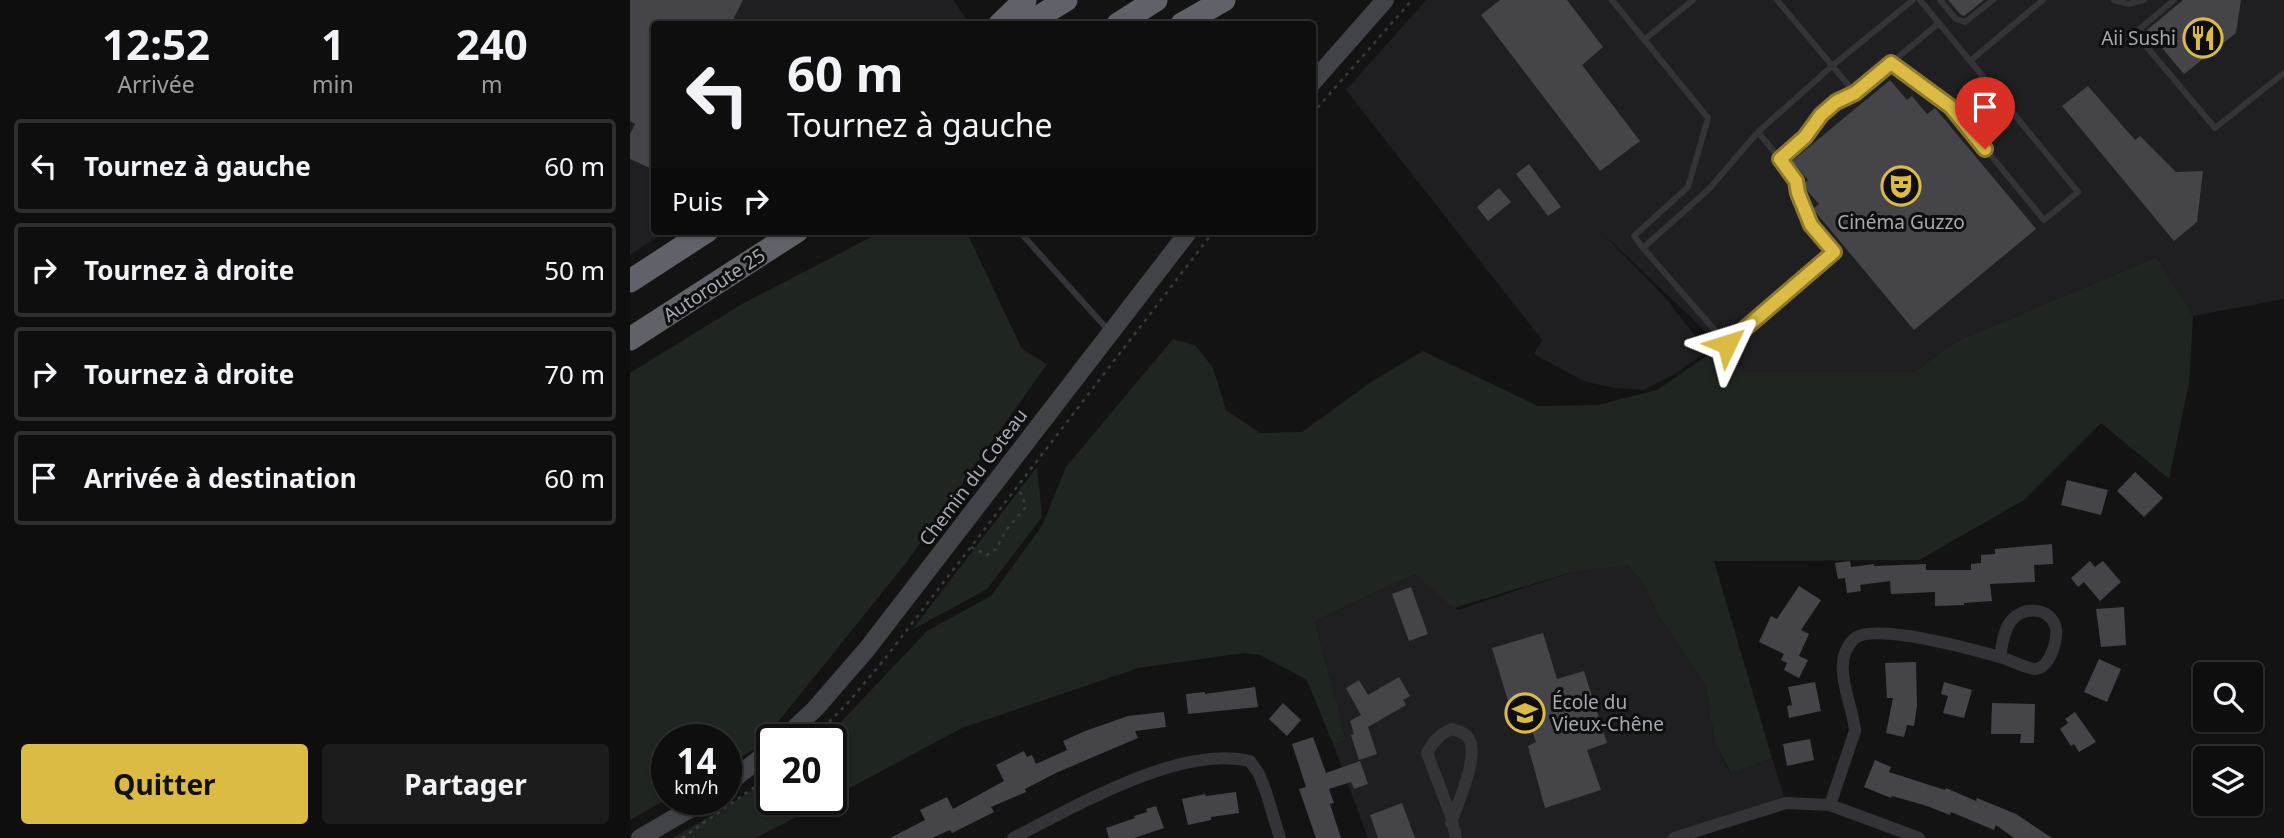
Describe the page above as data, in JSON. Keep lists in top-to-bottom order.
{
  "streets": {
    "highway": ["Autoroute 25"],
    "street": ["Chemin du Coteau"]
  },
  "places": {
    "restaurant": ["Aii Sushi"],
    "theatre": ["Cinéma Guzzo"],
    "school or university": ["École du Vieux-Chêne"]
  },
  "page": {
    "eta": [
      "12:52",
      "Arrivée",
      "1",
      "min",
      "240",
      "m"
    ],
    "turn": ["60 m", "Tournez à gauche"],
    "list": [
      {
        "name": "Tournez à gauche",
        "value": "60 m"
      },
      {
        "name": "Tournez à droite",
        "value": "50 m"
      },
      {
        "name": "Tournez à droite",
        "value": "70 m"
      },
      {
        "name": "Arrivée à destination",
        "value": "60 m"
      }
    ],
    "then": "Puis",
    "speed": "14 km/h",
    "limit": "20",
    "buttons": ["Quitter", "Partager"]
  }
}
